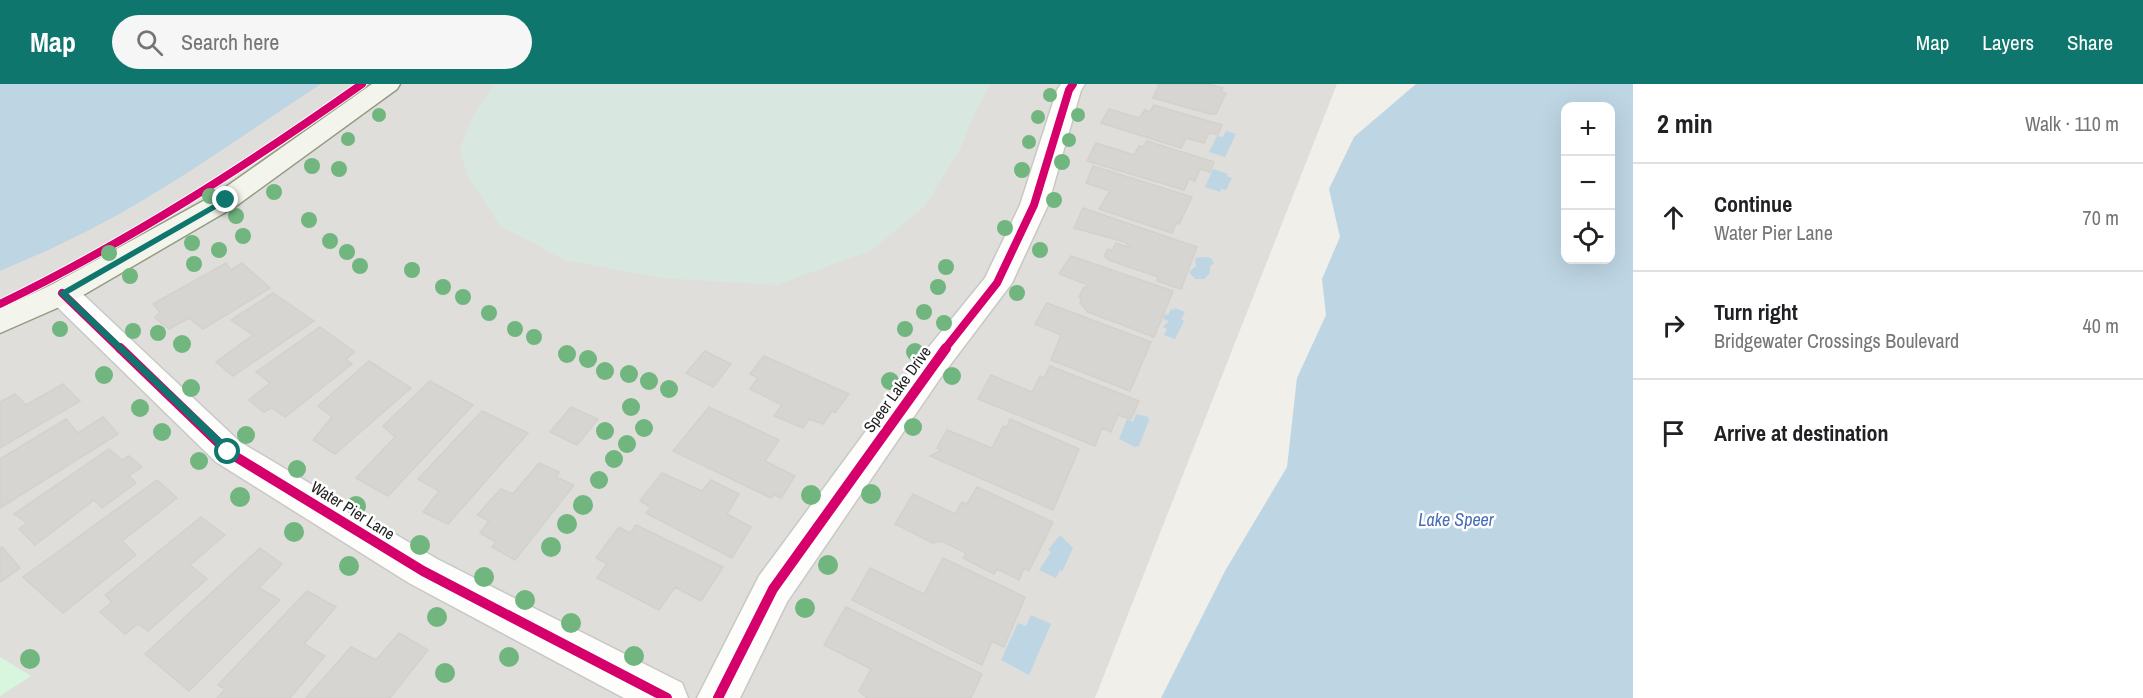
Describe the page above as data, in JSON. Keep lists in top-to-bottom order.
{
  "streets": {
    "street": ["Speer Lake Drive", "Water Pier Lane"]
  },
  "water": ["Lake Speer"],
  "page": {
    "header": "Map",
    "search": "Search here",
    "nav": ["Map", "Layers", "Share"],
    "heading": ["2 min", "Walk · 110 m"],
    "map_buttons": ["+", "−"],
    "list": [
      ["Continue", "Water Pier Lane", "70 m"],
      ["Turn right", "Bridgewater Crossings Boulevard", "40 m"],
      "Arrive at destination"
    ]
  }
}
